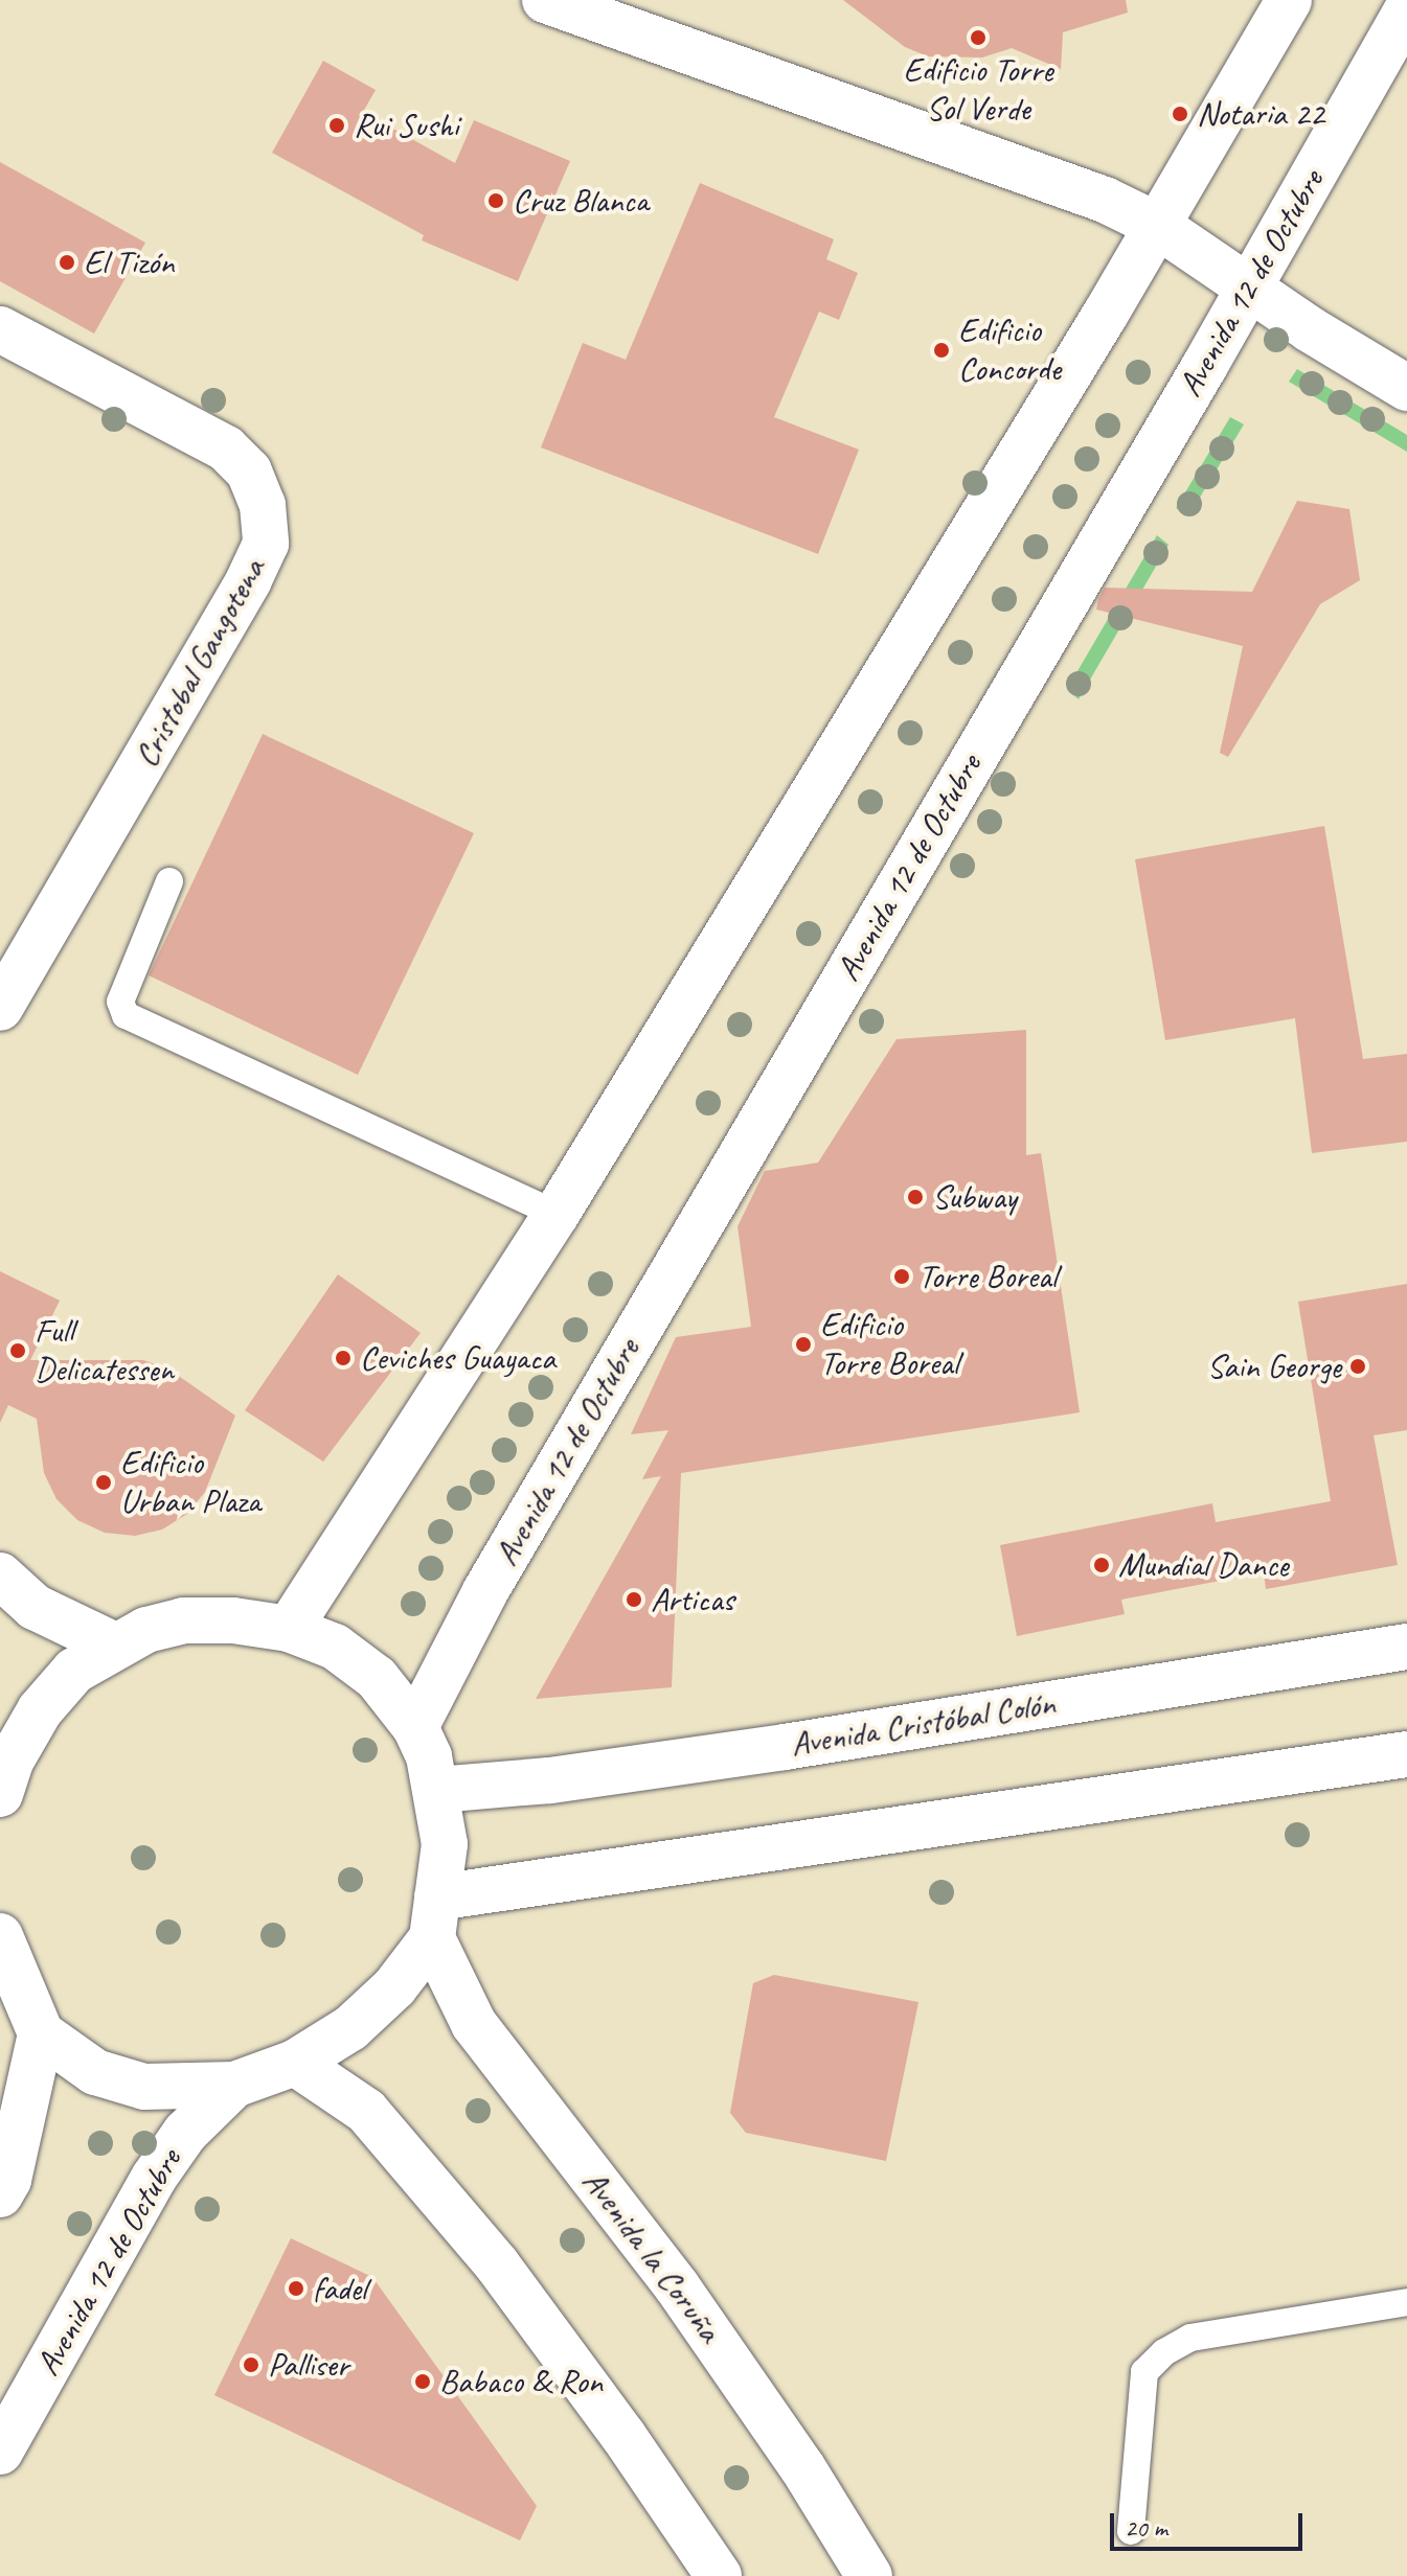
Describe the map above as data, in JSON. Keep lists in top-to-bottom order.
{
  "streets": {
    "main road": [
      "Avenida 12 de Octubre",
      "Cristobal Gangotena",
      "Avenida Cristóbal Colón",
      "Avenida la Coruña"
    ]
  },
  "places": [
    "Edificio Torre Sol Verde",
    "Notaria 22",
    "Rui Sushi",
    "Cruz Blanca",
    "El Tizón",
    "Edificio Concorde",
    "Subway",
    "Torre Boreal",
    "Edificio Torre Boreal",
    "Full Delicatessen",
    "Ceviches Guayaca",
    "Sain George",
    "Edificio Urban Plaza",
    "Mundial Dance",
    "Articas",
    "fadel",
    "Palliser",
    "Babaco & Ron"
  ],
  "scale_bar": "20 m"
}
